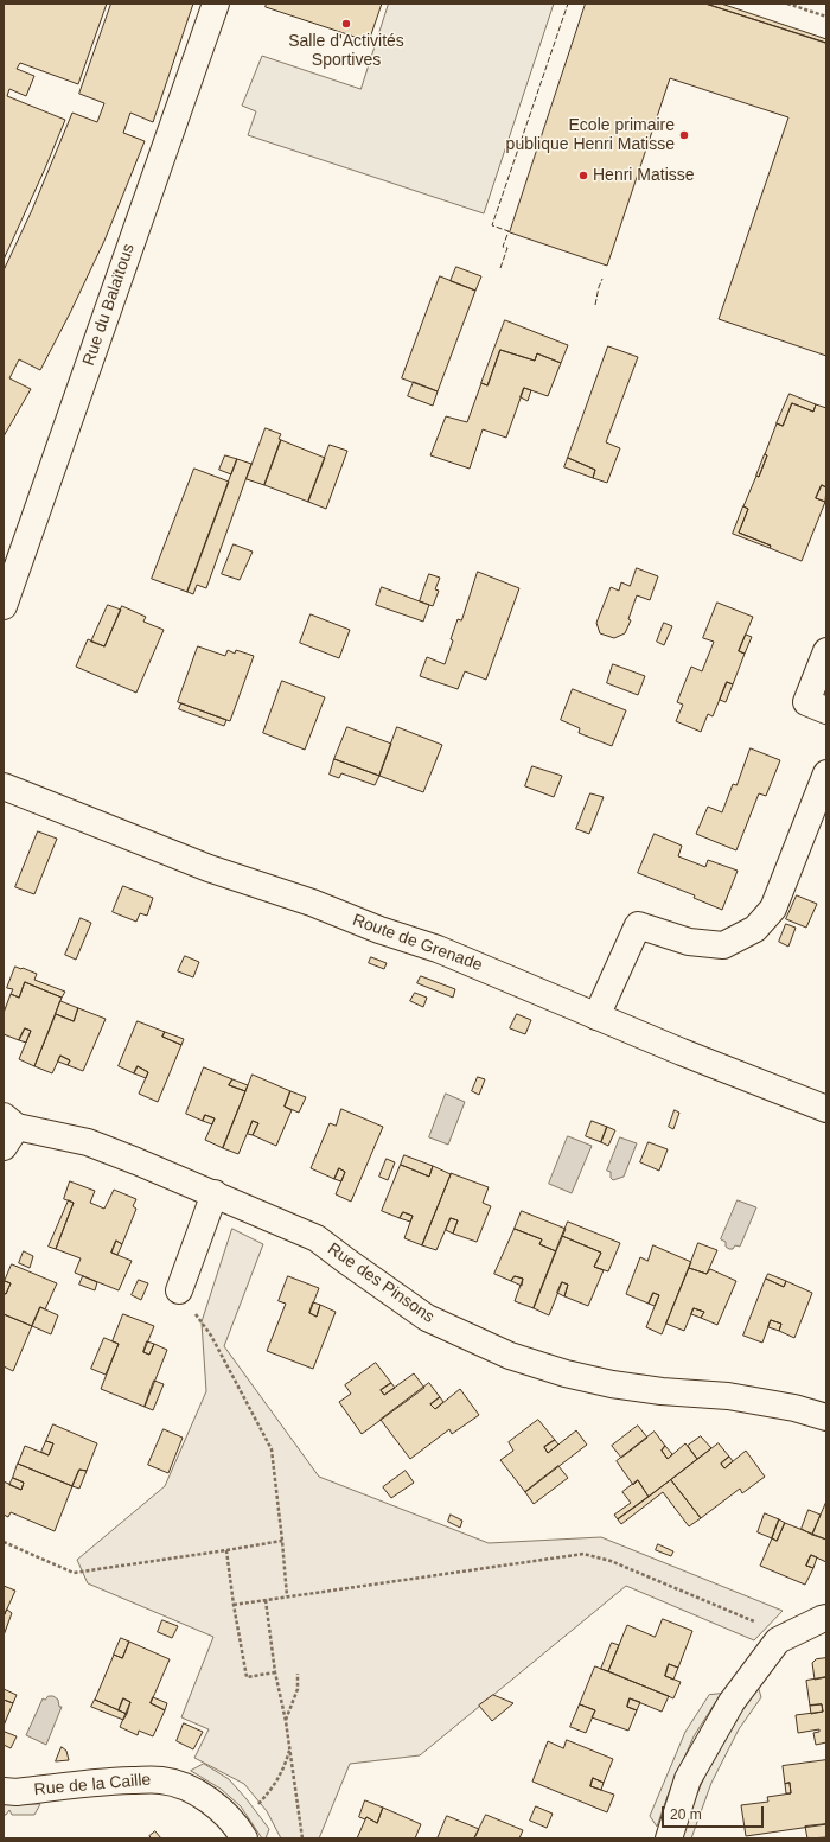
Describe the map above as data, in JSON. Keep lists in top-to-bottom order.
{
  "streets": {
    "street": [
      "Rue du Balaïtous",
      "Route de Grenade",
      "Rue des Pinsons",
      "Rue de la Caille"
    ]
  },
  "places": ["Salle d'Activités Sportives", "Ecole primaire publique Henri Matisse", "Henri Matisse"],
  "scale_bar": "20 m"
}
